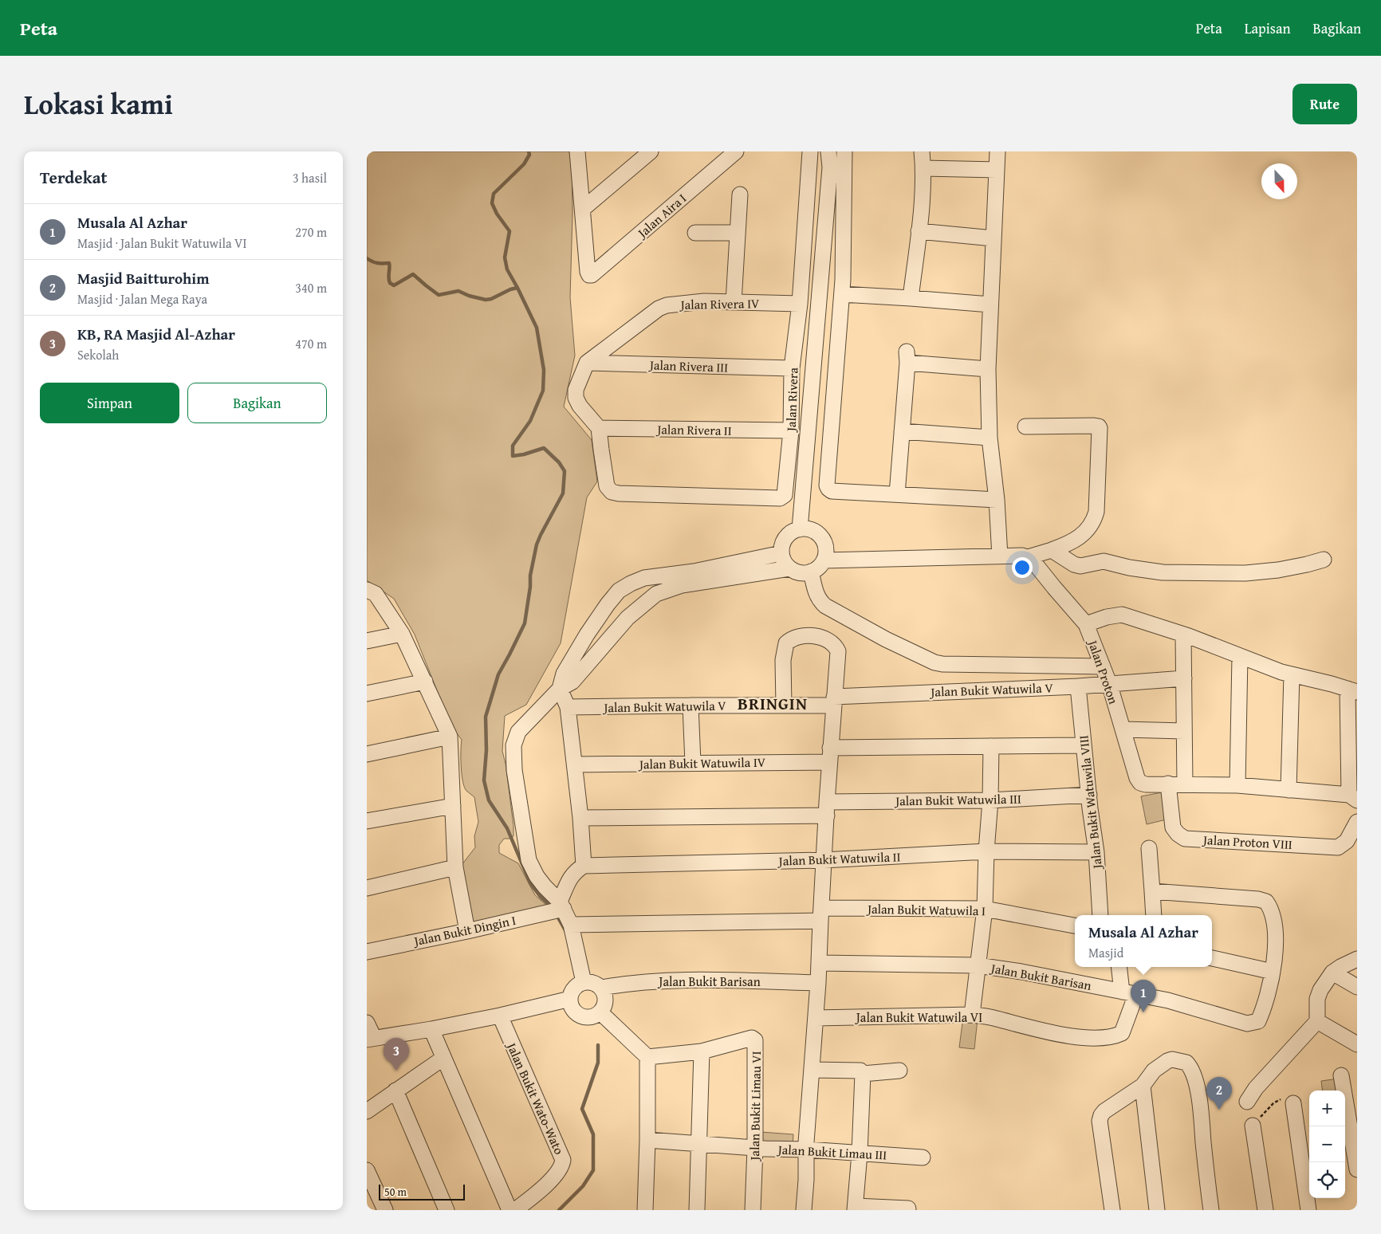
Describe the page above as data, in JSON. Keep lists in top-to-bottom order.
{
  "streets": {
    "street": [
      "Jalan Aira I",
      "Jalan Rivera IV",
      "Jalan Rivera III",
      "Jalan Rivera",
      "Jalan Rivera II",
      "Jalan Proton",
      "Jalan Bukit Watuwila V",
      "Jalan Bukit Watuwila IV",
      "Jalan Bukit Watuwila III",
      "Jalan Bukit Watuwila VIII",
      "Jalan Proton VIII",
      "Jalan Bukit Watuwila II",
      "Jalan Bukit Watuwila I",
      "Jalan Bukit Dingin I",
      "Jalan Bukit Barisan",
      "Jalan Bukit Watuwila VI",
      "Jalan Bukit Wato-Wato",
      "Jalan Bukit Limau VI",
      "Jalan Bukit Limau III"
    ]
  },
  "crossings": [
    ["Jalan Rivera IV", "Jalan Rivera III"],
    ["Jalan Rivera IV", "Jalan Rivera"],
    ["Jalan Rivera III", "Jalan Rivera"],
    ["Jalan Rivera", "Jalan Rivera II"],
    ["Jalan Proton", "Jalan Bukit Watuwila V"],
    ["Jalan Proton", "Jalan Proton VIII"],
    ["Jalan Bukit Watuwila V", "Jalan Bukit Watuwila VIII"],
    ["Jalan Bukit Watuwila IV", "Jalan Bukit Watuwila VIII"],
    ["Jalan Bukit Watuwila III", "Jalan Bukit Watuwila VIII"],
    ["Jalan Bukit Watuwila VIII", "Jalan Bukit Watuwila II"],
    ["Jalan Bukit Barisan", "Jalan Bukit Watuwila VI"],
    ["Jalan Bukit Limau VI", "Jalan Bukit Limau III"]
  ],
  "districts": ["BRINGIN"],
  "scale_bar": "50 m",
  "north": "bottom",
  "page": {
    "header": "Peta",
    "nav": ["Peta", "Lapisan", "Bagikan"],
    "title": "Lokasi kami",
    "buttons": [
      "Rute",
      ["Simpan", "Bagikan"]
    ],
    "heading": ["Terdekat", "3 hasil"],
    "list": [
      {
        "mark": "1",
        "name": "Musala Al Azhar",
        "note": "Masjid · Jalan Bukit Watuwila VI",
        "value": "270 m"
      },
      {
        "mark": "2",
        "name": "Masjid Baitturohim",
        "note": "Masjid · Jalan Mega Raya",
        "value": "340 m"
      },
      {
        "mark": "3",
        "name": "KB, RA Masjid Al-Azhar",
        "note": "Sekolah",
        "value": "470 m"
      }
    ],
    "popup": ["Musala Al Azhar", "Masjid"],
    "pins": ["1", "3", "2"],
    "map_buttons": ["+", "−"],
    "scale": "50 m"
  }
}
